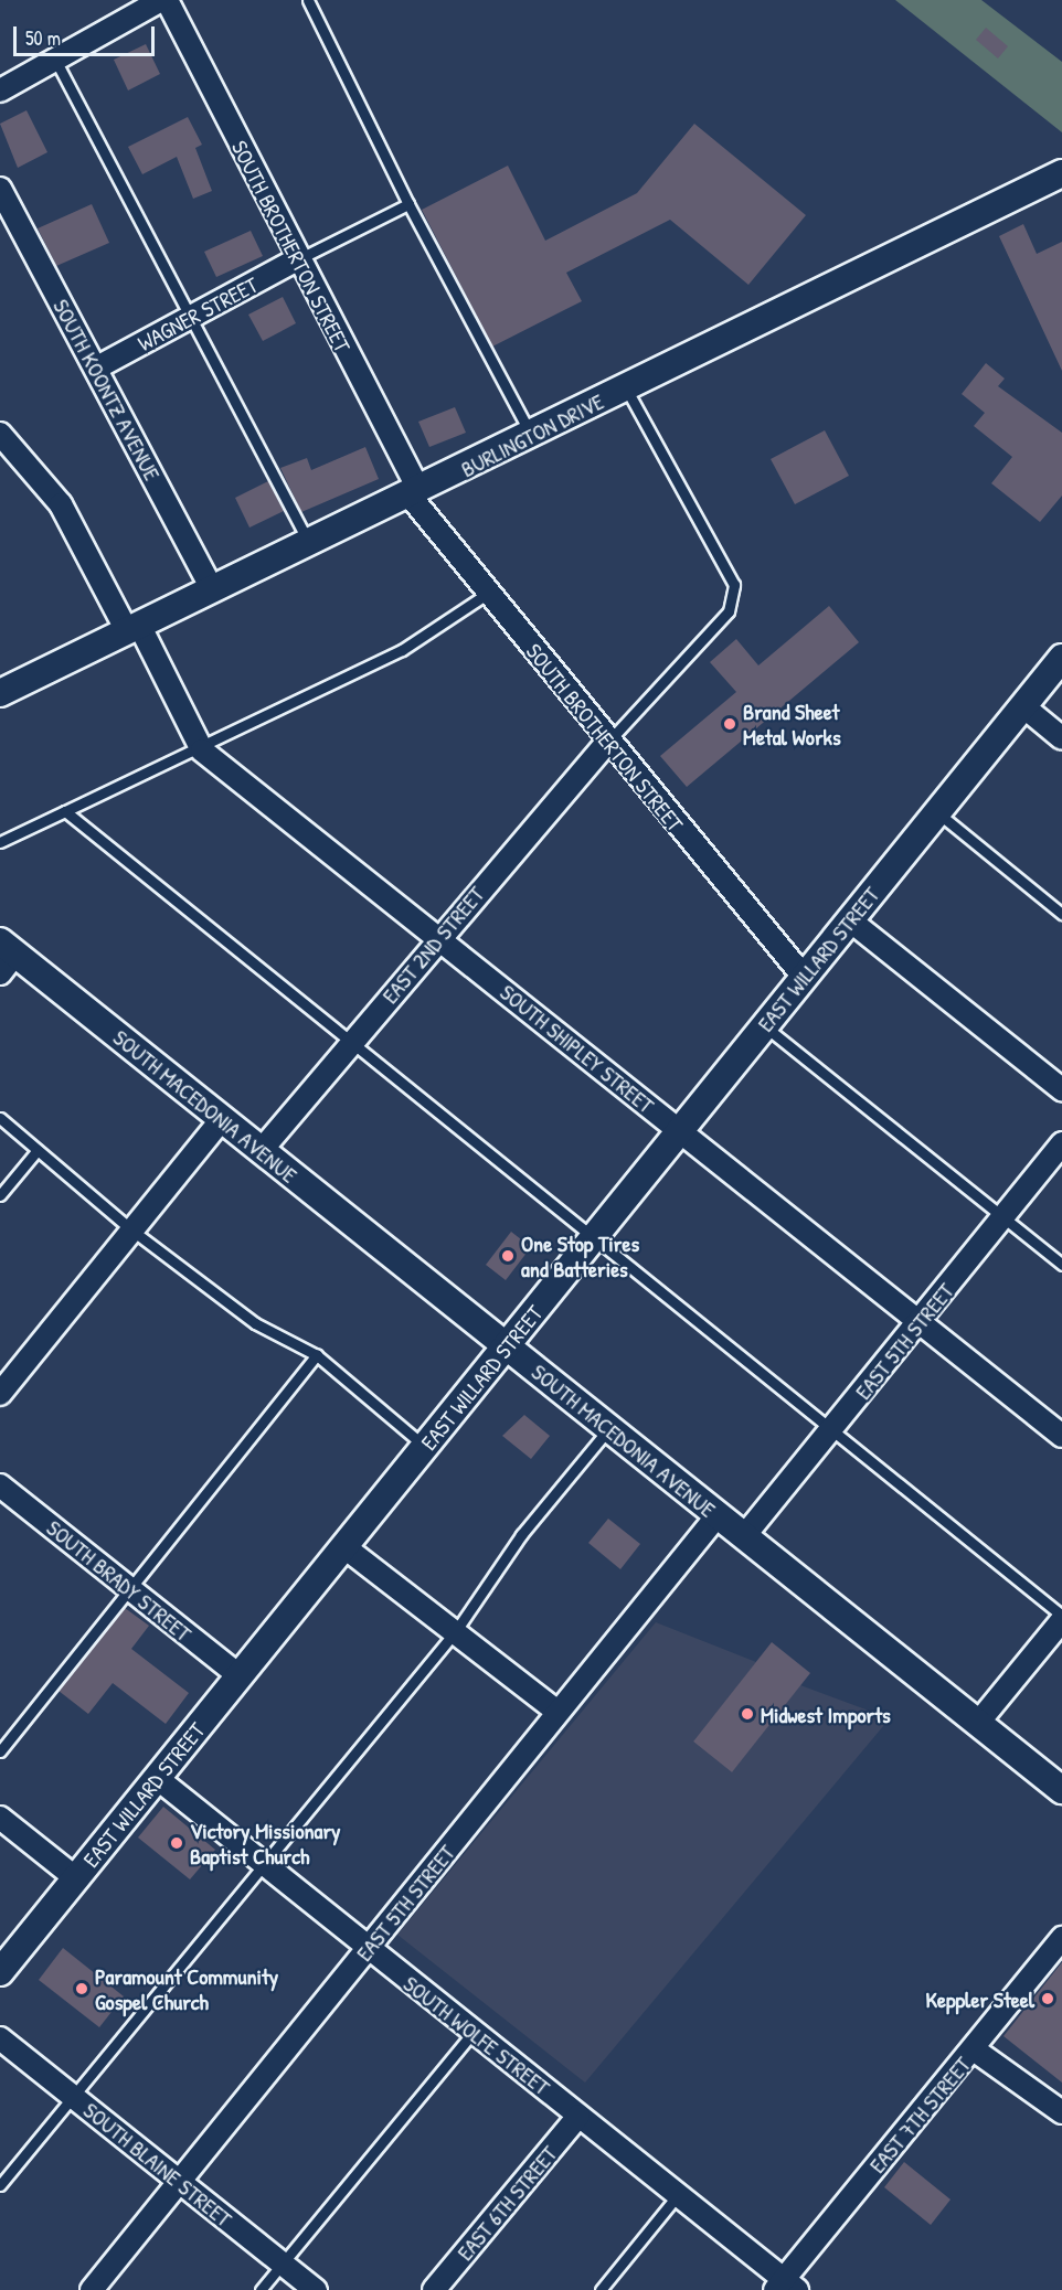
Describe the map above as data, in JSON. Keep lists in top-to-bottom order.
{
  "streets": {
    "street": [
      "SOUTH BROTHERTON STREET",
      "WAGNER STREET",
      "SOUTH KOONTZ AVENUE",
      "BURLINGTON DRIVE",
      "EAST 2ND STREET",
      "EAST WILLARD STREET",
      "SOUTH SHIPLEY STREET",
      "SOUTH MACEDONIA AVENUE",
      "EAST 5TH STREET",
      "SOUTH BRADY STREET",
      "SOUTH WOLFE STREET",
      "EAST 7TH STREET",
      "SOUTH BLAINE STREET",
      "EAST 6TH STREET"
    ]
  },
  "crossings": [
    ["SOUTH BROTHERTON STREET", "WAGNER STREET"],
    ["SOUTH BROTHERTON STREET", "BURLINGTON DRIVE"],
    ["SOUTH BROTHERTON STREET", "EAST 2ND STREET"],
    ["SOUTH BROTHERTON STREET", "EAST WILLARD STREET"],
    ["WAGNER STREET", "SOUTH KOONTZ AVENUE"],
    ["SOUTH KOONTZ AVENUE", "BURLINGTON DRIVE"],
    ["BURLINGTON DRIVE", "SOUTH SHIPLEY STREET"],
    ["EAST 2ND STREET", "SOUTH SHIPLEY STREET"],
    ["EAST 2ND STREET", "SOUTH MACEDONIA AVENUE"],
    ["EAST WILLARD STREET", "SOUTH SHIPLEY STREET"],
    ["EAST WILLARD STREET", "SOUTH MACEDONIA AVENUE"],
    ["EAST WILLARD STREET", "SOUTH BRADY STREET"],
    ["EAST WILLARD STREET", "SOUTH WOLFE STREET"],
    ["SOUTH SHIPLEY STREET", "EAST 5TH STREET"],
    ["SOUTH MACEDONIA AVENUE", "EAST 5TH STREET"],
    ["EAST 5TH STREET", "SOUTH WOLFE STREET"],
    ["EAST 5TH STREET", "SOUTH BLAINE STREET"],
    ["SOUTH WOLFE STREET", "EAST 7TH STREET"],
    ["SOUTH WOLFE STREET", "EAST 6TH STREET"]
  ],
  "places": [
    "Brand Sheet Metal Works",
    "One Stop Tires and Batteries",
    "Midwest Imports",
    "Victory Missionary Baptist Church",
    "Paramount Community Gospel Church",
    "Keppler Steel"
  ],
  "scale_bar": "50 m"
}
